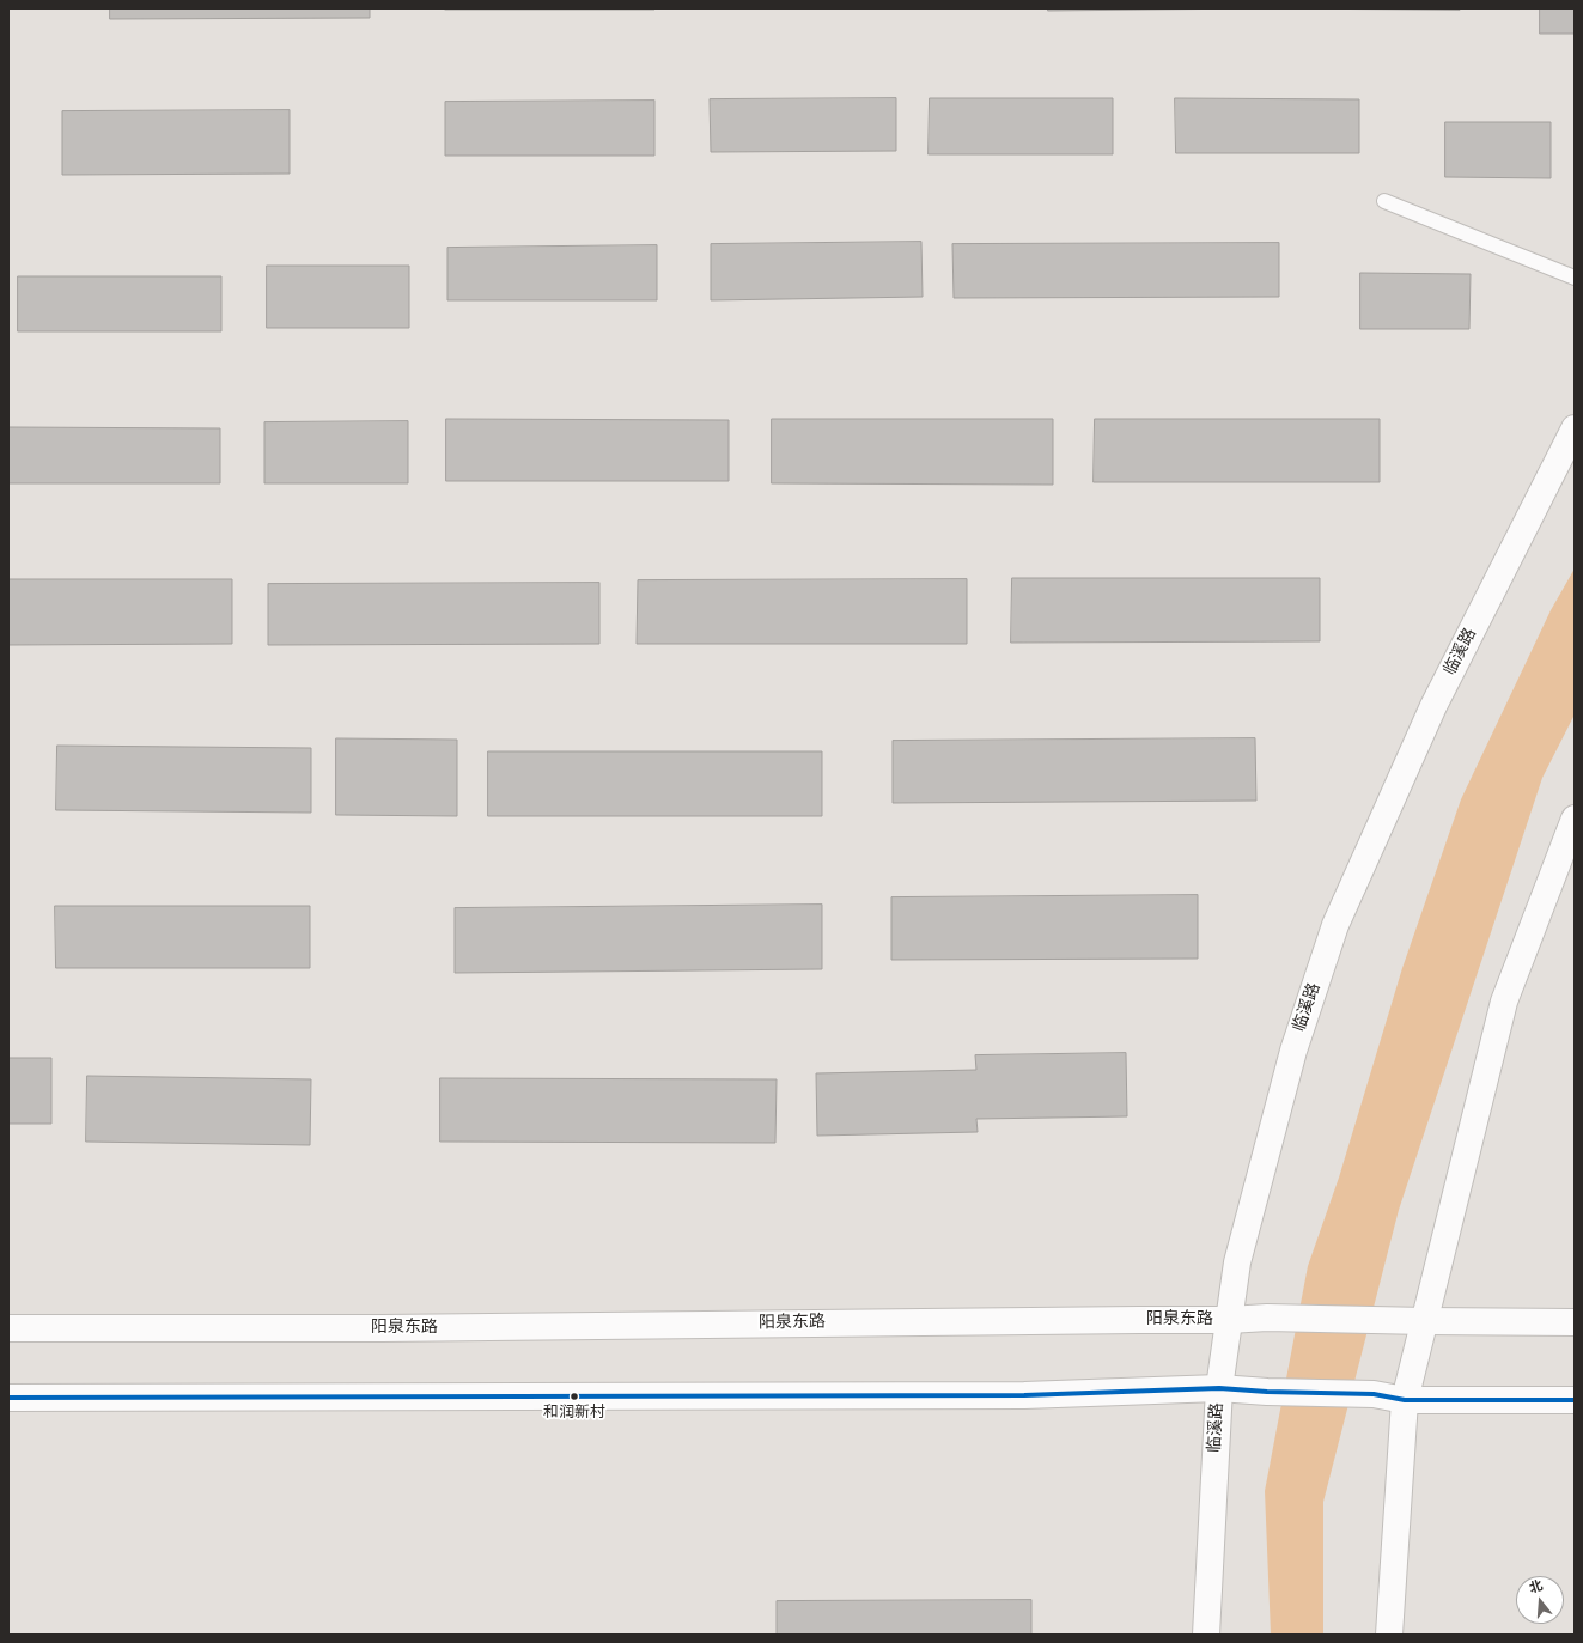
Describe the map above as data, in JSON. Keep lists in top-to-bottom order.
{
  "streets": {
    "main road": ["临溪路", "阳泉东路"]
  },
  "crossings": [
    ["临溪路", "阳泉东路"]
  ],
  "places": ["和润新村"],
  "north": "top"
}
